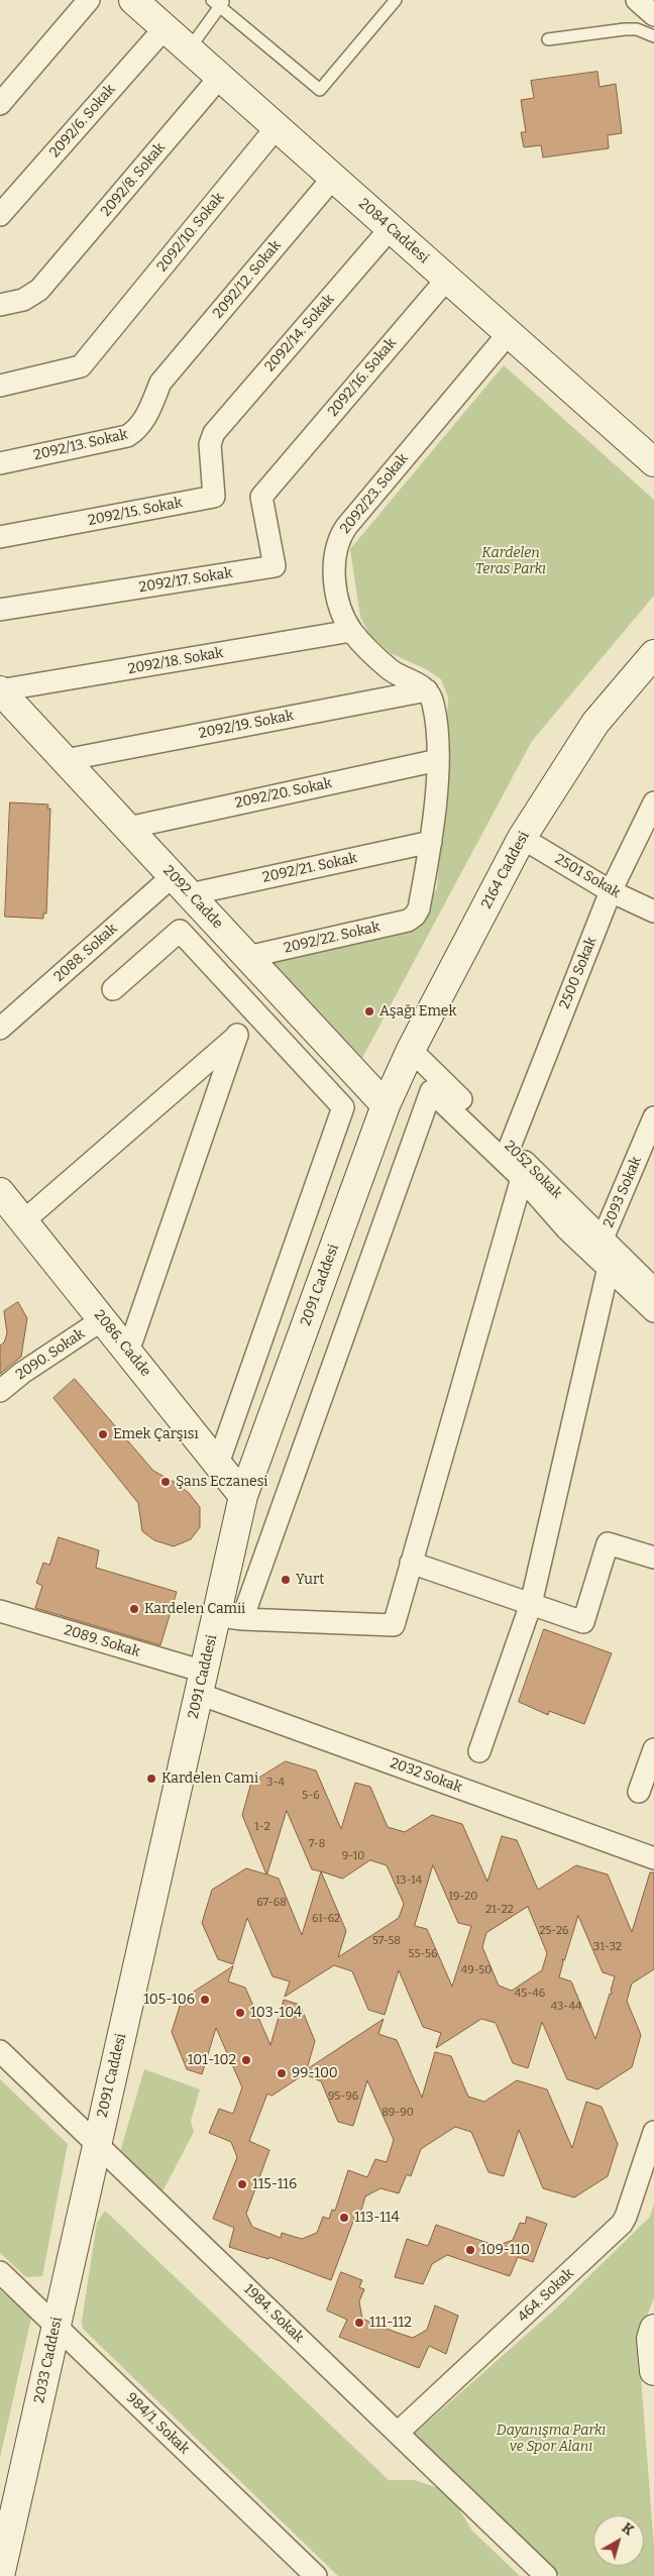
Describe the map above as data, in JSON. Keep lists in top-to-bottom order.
{
  "streets": {
    "street": [
      "2092/6. Sokak",
      "2092/8. Sokak",
      "2084 Caddesi",
      "2092/10. Sokak",
      "2092/12. Sokak",
      "2092/14. Sokak",
      "2092/16. Sokak",
      "2092/13. Sokak",
      "2092/23. Sokak",
      "2092/15. Sokak",
      "2092/17. Sokak",
      "2092/18. Sokak",
      "2092/19. Sokak",
      "2092/20. Sokak",
      "2092/21. Sokak",
      "2164 Caddesi",
      "2501 Sokak",
      "2092. Cadde",
      "2092/22. Sokak",
      "2088. Sokak",
      "2500 Sokak",
      "2052 Sokak",
      "2093 Sokak",
      "2091 Caddesi",
      "2086. Cadde",
      "2090. Sokak",
      "2089. Sokak",
      "2032 Sokak",
      "464. Sokak",
      "1984. Sokak",
      "2033 Caddesi",
      "984/1. Sokak"
    ]
  },
  "crossings": [
    ["2092/6. Sokak", "2084 Caddesi"],
    ["2092/8. Sokak", "2084 Caddesi"],
    ["2084 Caddesi", "2092/10. Sokak"],
    ["2084 Caddesi", "2092/12. Sokak"],
    ["2084 Caddesi", "2092/14. Sokak"],
    ["2084 Caddesi", "2092/16. Sokak"],
    ["2084 Caddesi", "2092/23. Sokak"],
    ["2092/12. Sokak", "2092/13. Sokak"],
    ["2092/14. Sokak", "2092/15. Sokak"],
    ["2092/16. Sokak", "2092/17. Sokak"],
    ["2092/23. Sokak", "2092/18. Sokak"],
    ["2092/23. Sokak", "2092/19. Sokak"],
    ["2092/18. Sokak", "2092. Cadde"],
    ["2092/19. Sokak", "2092. Cadde"],
    ["2092/20. Sokak", "2092. Cadde"],
    ["2092/21. Sokak", "2092. Cadde"],
    ["2092/21. Sokak", "2092/22. Sokak"],
    ["2092/21. Sokak", "2088. Sokak"],
    ["2164 Caddesi", "2501 Sokak"],
    ["2164 Caddesi", "2092. Cadde"],
    ["2164 Caddesi", "2052 Sokak"],
    ["2164 Caddesi", "2091 Caddesi"],
    ["2501 Sokak", "2500 Sokak"],
    ["2092. Cadde", "2092/22. Sokak"],
    ["2092. Cadde", "2088. Sokak"],
    ["2092. Cadde", "2091 Caddesi"],
    ["2500 Sokak", "2052 Sokak"],
    ["2052 Sokak", "2093 Sokak"],
    ["2091 Caddesi", "2086. Cadde"],
    ["2091 Caddesi", "2089. Sokak"],
    ["2091 Caddesi", "2032 Sokak"],
    ["2091 Caddesi", "1984. Sokak"],
    ["2091 Caddesi", "2033 Caddesi"],
    ["2086. Cadde", "2090. Sokak"],
    ["2089. Sokak", "2032 Sokak"],
    ["464. Sokak", "1984. Sokak"],
    ["1984. Sokak", "2033 Caddesi"],
    ["2033 Caddesi", "984/1. Sokak"]
  ],
  "parks": ["Kardelen Teras Parkı", "Dayanışma Parkı ve Spor Alanı"],
  "places": [
    "Aşağı Emek",
    "Emek Çarşısı",
    "Şans Eczanesi",
    "Yurt",
    "Kardelen Camii",
    "Kardelen Cami",
    "105-106",
    "103-104",
    "101-102",
    "99-100",
    "115-116",
    "113-114",
    "109-110",
    "111-112"
  ],
  "house_numbers": [
    "3-4",
    "5-6",
    "1-2",
    "7-8",
    "9-10",
    "13-14",
    "19-20",
    "67-68",
    "21-22",
    "61-62",
    "25-26",
    "57-58",
    "31-32",
    "55-56",
    "49-50",
    "45-46",
    "43-44",
    "95-96",
    "89-90"
  ],
  "north": "top right"
}
